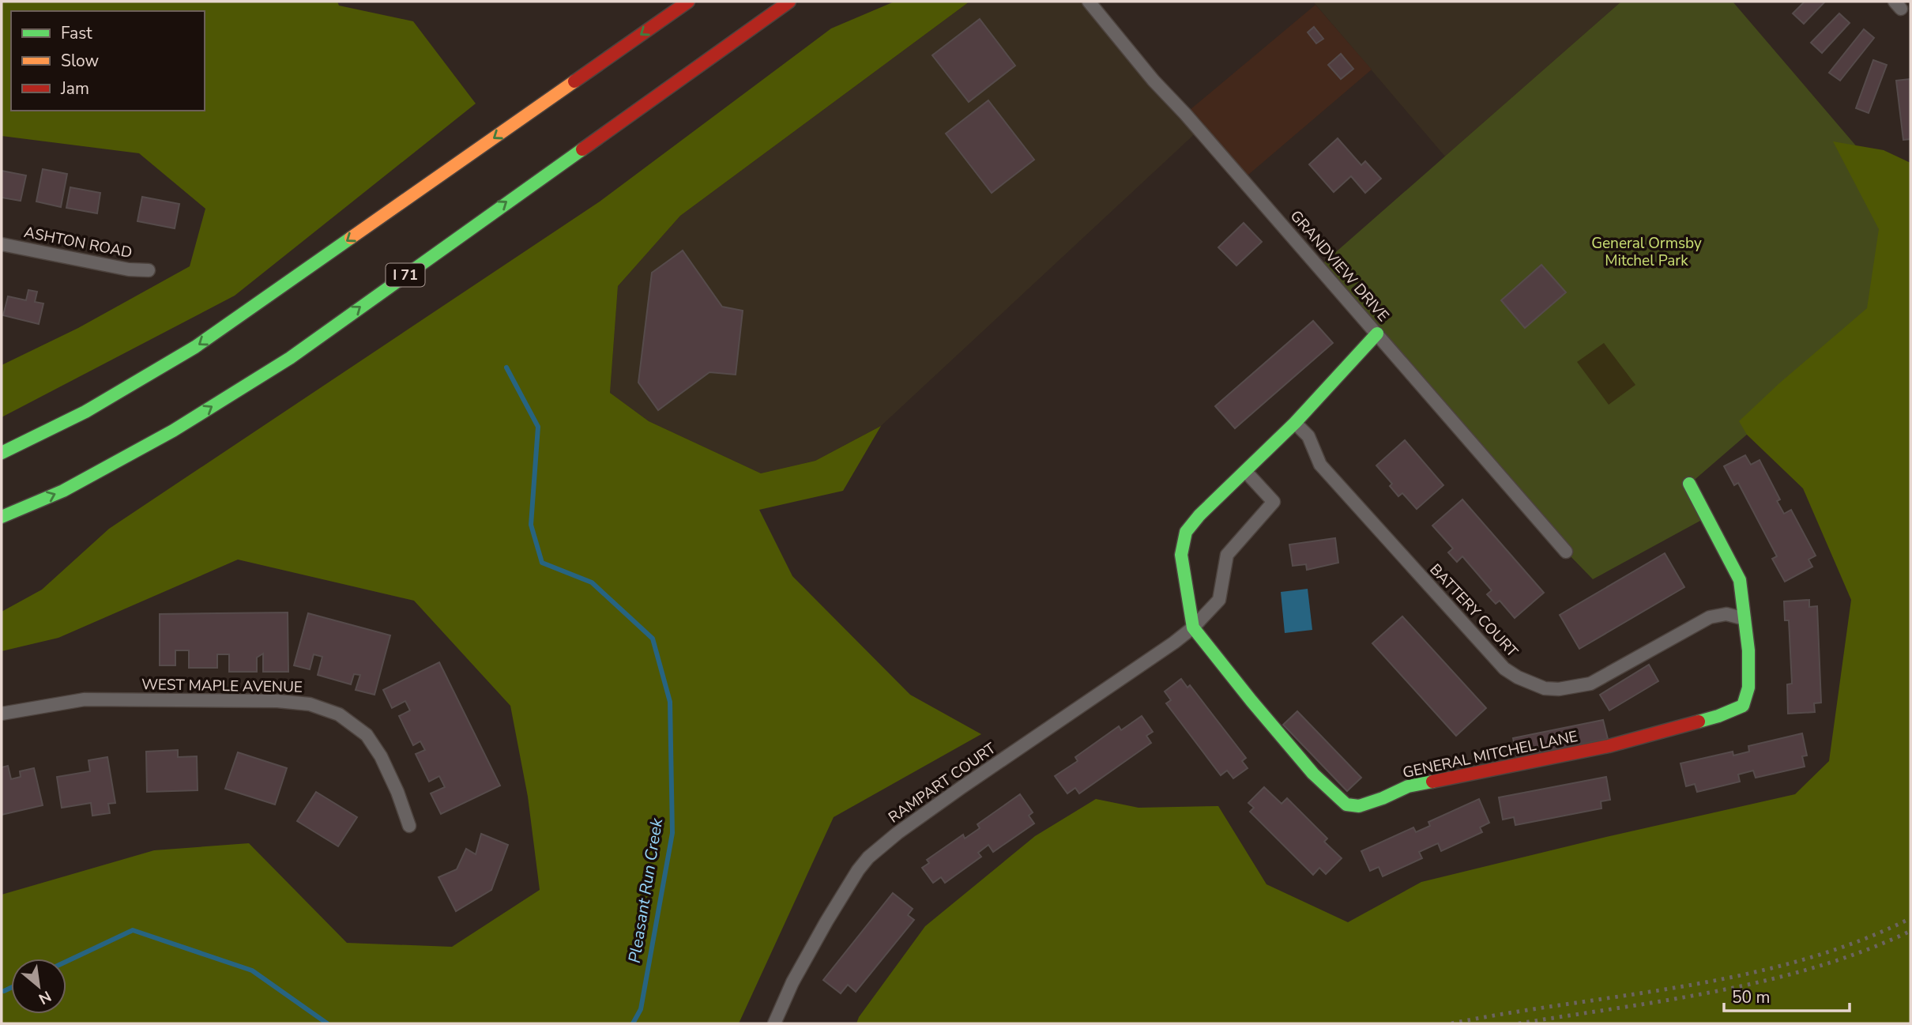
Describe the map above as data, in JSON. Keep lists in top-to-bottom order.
{
  "streets": {
    "main road": ["I 71", "GENERAL MITCHEL LANE"],
    "street": [
      "ASHTON ROAD",
      "GRANDVIEW DRIVE",
      "BATTERY COURT",
      "WEST MAPLE AVENUE",
      "RAMPART COURT"
    ]
  },
  "crossings": [
    ["GRANDVIEW DRIVE", "GENERAL MITCHEL LANE"],
    ["BATTERY COURT", "GENERAL MITCHEL LANE"],
    ["GENERAL MITCHEL LANE", "RAMPART COURT"]
  ],
  "water": ["Pleasant Run Creek"],
  "parks": ["General Ormsby Mitchel Park"],
  "legend": ["Fast", "Slow", "Jam"],
  "scale_bar": "50 m",
  "north": "bottom right"
}
